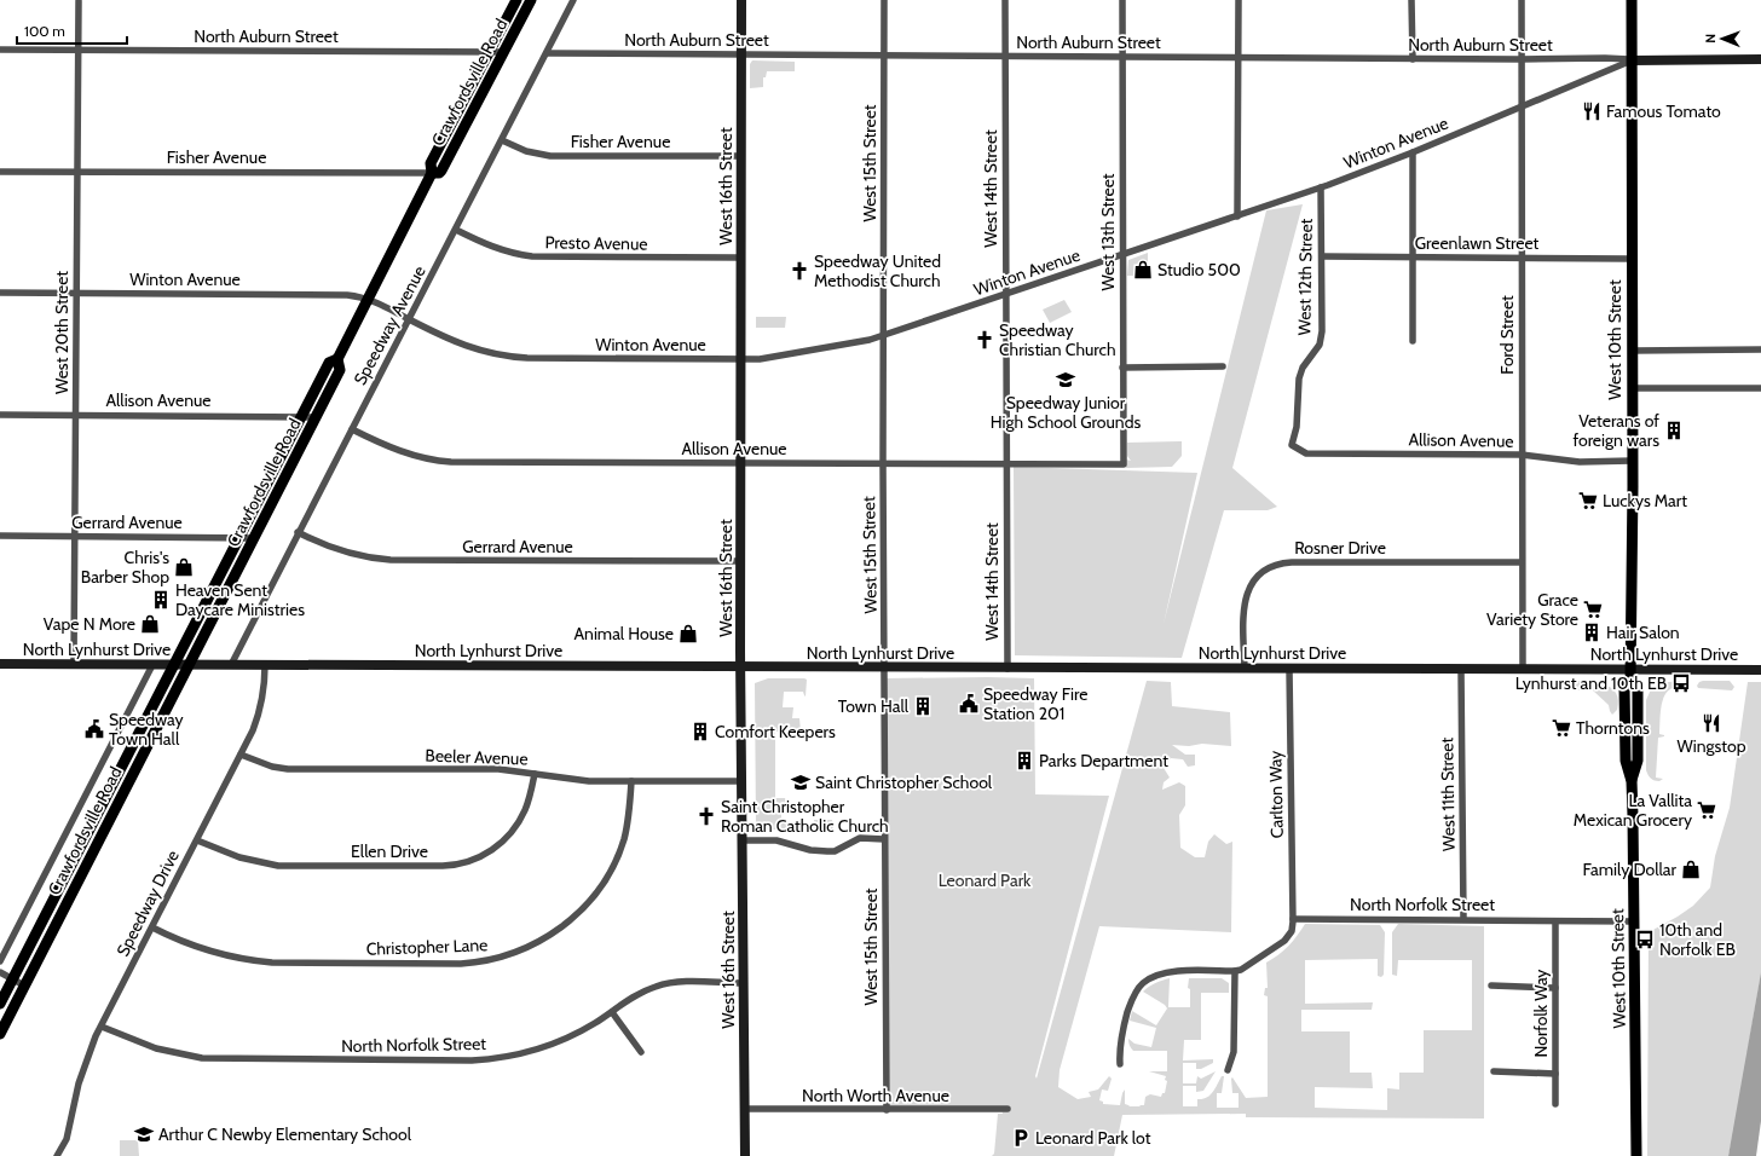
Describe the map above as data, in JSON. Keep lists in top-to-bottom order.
{
  "streets": {
    "main road": [
      "Crawfordsville Road",
      "West 16th Street",
      "West 10th Street",
      "North Lynhurst Drive"
    ],
    "street": [
      "North Auburn Street",
      "Fisher Avenue",
      "Winton Avenue",
      "West 15th Street",
      "West 14th Street",
      "West 13th Street",
      "Presto Avenue",
      "Greenlawn Street",
      "West 12th Street",
      "Speedway Avenue",
      "West 20th Street",
      "Ford Street",
      "Allison Avenue",
      "Gerrard Avenue",
      "Rosner Drive",
      "Beeler Avenue",
      "Carlton Way",
      "West 11th Street",
      "Ellen Drive",
      "Speedway Drive",
      "North Norfolk Street",
      "Christopher Lane",
      "Norfolk Way",
      "North Worth Avenue"
    ]
  },
  "crossings": [
    ["North Auburn Street", "Crawfordsville Road"],
    ["North Auburn Street", "Winton Avenue"],
    ["North Auburn Street", "West 15th Street"],
    ["North Auburn Street", "West 16th Street"],
    ["North Auburn Street", "West 14th Street"],
    ["North Auburn Street", "West 13th Street"],
    ["North Auburn Street", "Speedway Avenue"],
    ["North Auburn Street", "West 20th Street"],
    ["North Auburn Street", "Ford Street"],
    ["North Auburn Street", "West 10th Street"],
    ["Crawfordsville Road", "Fisher Avenue"],
    ["Crawfordsville Road", "Winton Avenue"],
    ["Crawfordsville Road", "Allison Avenue"],
    ["Crawfordsville Road", "Gerrard Avenue"],
    ["Crawfordsville Road", "North Lynhurst Drive"],
    ["Fisher Avenue", "West 16th Street"],
    ["Fisher Avenue", "Speedway Avenue"],
    ["Fisher Avenue", "West 20th Street"],
    ["Winton Avenue", "West 15th Street"],
    ["Winton Avenue", "West 16th Street"],
    ["Winton Avenue", "West 14th Street"],
    ["Winton Avenue", "West 13th Street"],
    ["Winton Avenue", "West 12th Street"],
    ["Winton Avenue", "Speedway Avenue"],
    ["Winton Avenue", "West 20th Street"],
    ["Winton Avenue", "Ford Street"],
    ["Winton Avenue", "West 10th Street"],
    ["West 15th Street", "Allison Avenue"],
    ["West 15th Street", "North Lynhurst Drive"],
    ["West 15th Street", "North Worth Avenue"],
    ["West 16th Street", "Presto Avenue"],
    ["West 16th Street", "Allison Avenue"],
    ["West 16th Street", "Gerrard Avenue"],
    ["West 16th Street", "North Lynhurst Drive"],
    ["West 16th Street", "Beeler Avenue"],
    ["West 16th Street", "North Norfolk Street"],
    ["West 16th Street", "North Worth Avenue"],
    ["West 14th Street", "Allison Avenue"],
    ["West 14th Street", "North Lynhurst Drive"],
    ["West 13th Street", "Allison Avenue"],
    ["Presto Avenue", "Speedway Avenue"],
    ["Greenlawn Street", "West 12th Street"],
    ["Greenlawn Street", "Ford Street"],
    ["Greenlawn Street", "West 10th Street"],
    ["West 12th Street", "Allison Avenue"],
    ["Speedway Avenue", "Allison Avenue"],
    ["Speedway Avenue", "Gerrard Avenue"],
    ["Speedway Avenue", "North Lynhurst Drive"],
    ["West 20th Street", "Allison Avenue"],
    ["West 20th Street", "Gerrard Avenue"],
    ["West 20th Street", "North Lynhurst Drive"],
    ["Ford Street", "Allison Avenue"],
    ["Ford Street", "Rosner Drive"],
    ["Ford Street", "North Lynhurst Drive"],
    ["West 10th Street", "Allison Avenue"],
    ["West 10th Street", "North Lynhurst Drive"],
    ["West 10th Street", "North Norfolk Street"],
    ["Rosner Drive", "North Lynhurst Drive"],
    ["North Lynhurst Drive", "Carlton Way"],
    ["North Lynhurst Drive", "West 11th Street"],
    ["North Lynhurst Drive", "Speedway Drive"],
    ["Beeler Avenue", "Ellen Drive"],
    ["Beeler Avenue", "Speedway Drive"],
    ["Beeler Avenue", "Christopher Lane"],
    ["Carlton Way", "North Norfolk Street"],
    ["West 11th Street", "North Norfolk Street"],
    ["Ellen Drive", "Speedway Drive"],
    ["Speedway Drive", "North Norfolk Street"],
    ["Speedway Drive", "Christopher Lane"],
    ["North Norfolk Street", "Norfolk Way"]
  ],
  "parks": ["Leonard Park"],
  "places": {
    "restaurant": ["Famous Tomato", "Wingstop"],
    "shop": [
      "Studio 500",
      "Chris's Barber Shop",
      "Vape N More",
      "Animal House",
      "Family Dollar"
    ],
    "church": ["Speedway United Methodist Church", "Speedway Christian Church", "Saint Christopher Roman Catholic Church"],
    "school or university": ["Speedway Junior High School Grounds", "Saint Christopher School", "Arthur C Newby Elementary School"],
    "building": [
      "Veterans of foreign wars",
      "Heaven Sent Daycare Ministries",
      "Hair Salon",
      "Town Hall",
      "Comfort Keepers",
      "Parks Department"
    ],
    "supermarket": [
      "Luckys Mart",
      "Grace Variety Store",
      "Thorntons",
      "La Vallita Mexican Grocery"
    ],
    "bus stop": ["Lynhurst and 10th EB", "10th and Norfolk EB"],
    "public building": ["Speedway Fire Station 201", "Speedway Town Hall"],
    "parking": ["Leonard Park lot"]
  },
  "scale_bar": "100 m",
  "north": "left"
}
